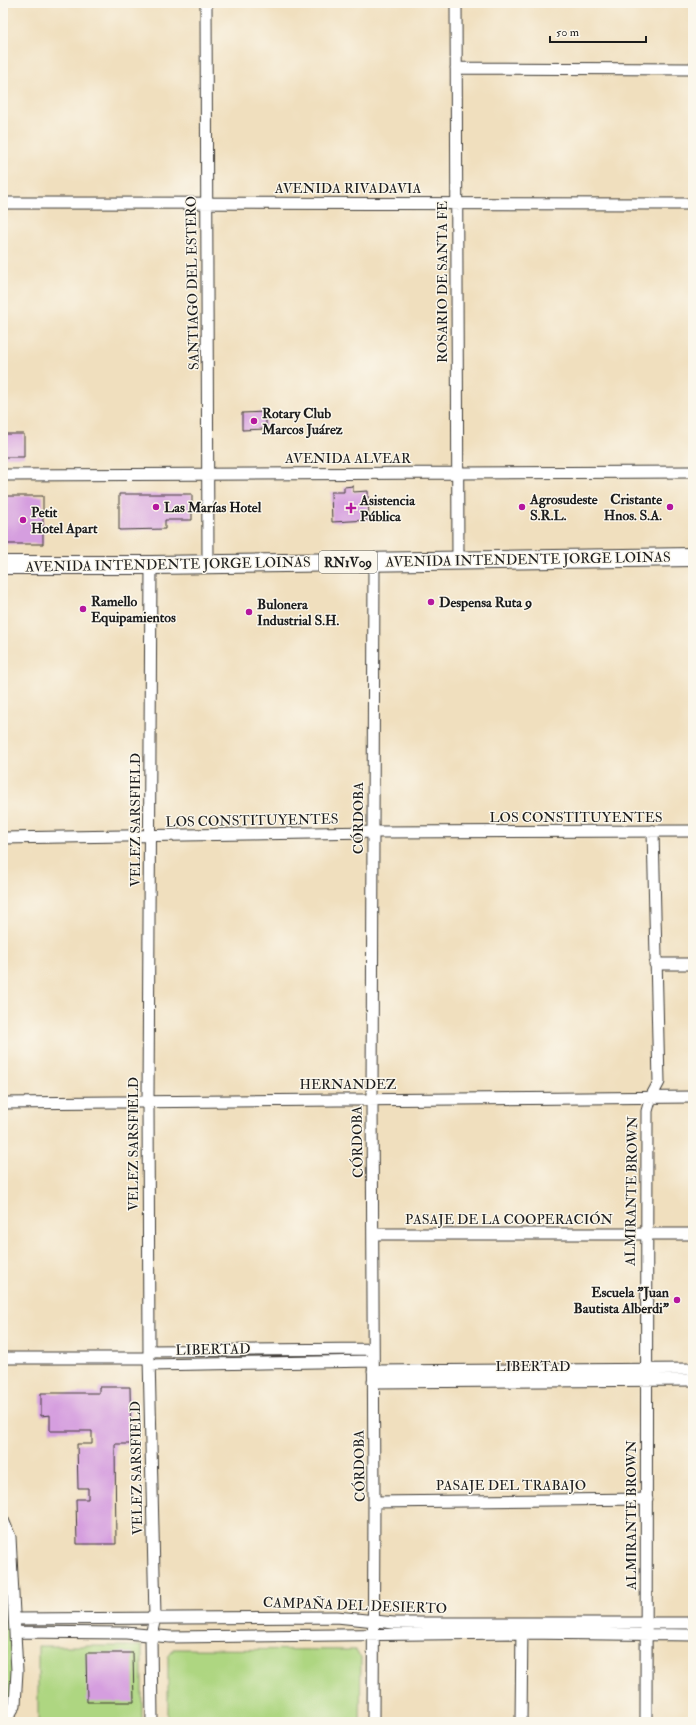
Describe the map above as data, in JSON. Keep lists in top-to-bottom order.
{
  "streets": {
    "main road": ["AVENIDA INTENDENTE JORGE LOINAS", "RN1V09"],
    "street": [
      "AVENIDA RIVADAVIA",
      "ROSARIO DE SANTA FE",
      "SANTIAGO DEL ESTERO",
      "AVENIDA ALVEAR",
      "LOS CONSTITUYENTES",
      "CÓRDOBA",
      "VELEZ SARSFIELD",
      "HERNANDEZ",
      "ALMIRANTE BROWN",
      "PASAJE DE LA COOPERACIÓN",
      "LIBERTAD",
      "PASAJE DEL TRABAJO",
      "CAMPAÑA DEL DESIERTO"
    ]
  },
  "crossings": [
    ["AVENIDA RIVADAVIA", "ROSARIO DE SANTA FE"],
    ["AVENIDA RIVADAVIA", "SANTIAGO DEL ESTERO"],
    ["ROSARIO DE SANTA FE", "AVENIDA ALVEAR"],
    ["ROSARIO DE SANTA FE", "AVENIDA INTENDENTE JORGE LOINAS"],
    ["SANTIAGO DEL ESTERO", "AVENIDA ALVEAR"],
    ["SANTIAGO DEL ESTERO", "AVENIDA INTENDENTE JORGE LOINAS"],
    ["AVENIDA INTENDENTE JORGE LOINAS", "CÓRDOBA"],
    ["AVENIDA INTENDENTE JORGE LOINAS", "VELEZ SARSFIELD"],
    ["LOS CONSTITUYENTES", "CÓRDOBA"],
    ["LOS CONSTITUYENTES", "VELEZ SARSFIELD"],
    ["LOS CONSTITUYENTES", "ALMIRANTE BROWN"],
    ["CÓRDOBA", "HERNANDEZ"],
    ["CÓRDOBA", "PASAJE DE LA COOPERACIÓN"],
    ["CÓRDOBA", "LIBERTAD"],
    ["CÓRDOBA", "PASAJE DEL TRABAJO"],
    ["CÓRDOBA", "CAMPAÑA DEL DESIERTO"],
    ["VELEZ SARSFIELD", "HERNANDEZ"],
    ["VELEZ SARSFIELD", "LIBERTAD"],
    ["VELEZ SARSFIELD", "CAMPAÑA DEL DESIERTO"],
    ["HERNANDEZ", "ALMIRANTE BROWN"],
    ["ALMIRANTE BROWN", "PASAJE DE LA COOPERACIÓN"],
    ["ALMIRANTE BROWN", "LIBERTAD"],
    ["ALMIRANTE BROWN", "PASAJE DEL TRABAJO"],
    ["ALMIRANTE BROWN", "CAMPAÑA DEL DESIERTO"]
  ],
  "places": {
    "other": [
      "Rotary Club Marcos Juárez",
      "Las Marías Hotel",
      "Agrosudeste S.R.L.",
      "Cristante Hnos. S.A.",
      "Petit Hotel Apart",
      "Despensa Ruta 9",
      "Ramello Equipamientos",
      "Bulonera Industrial S.H.",
      "Escuela \"Juan Bautista Alberdi\""
    ],
    "health": ["Asistencia Pública"]
  },
  "scale_bar": "50 m"
}
